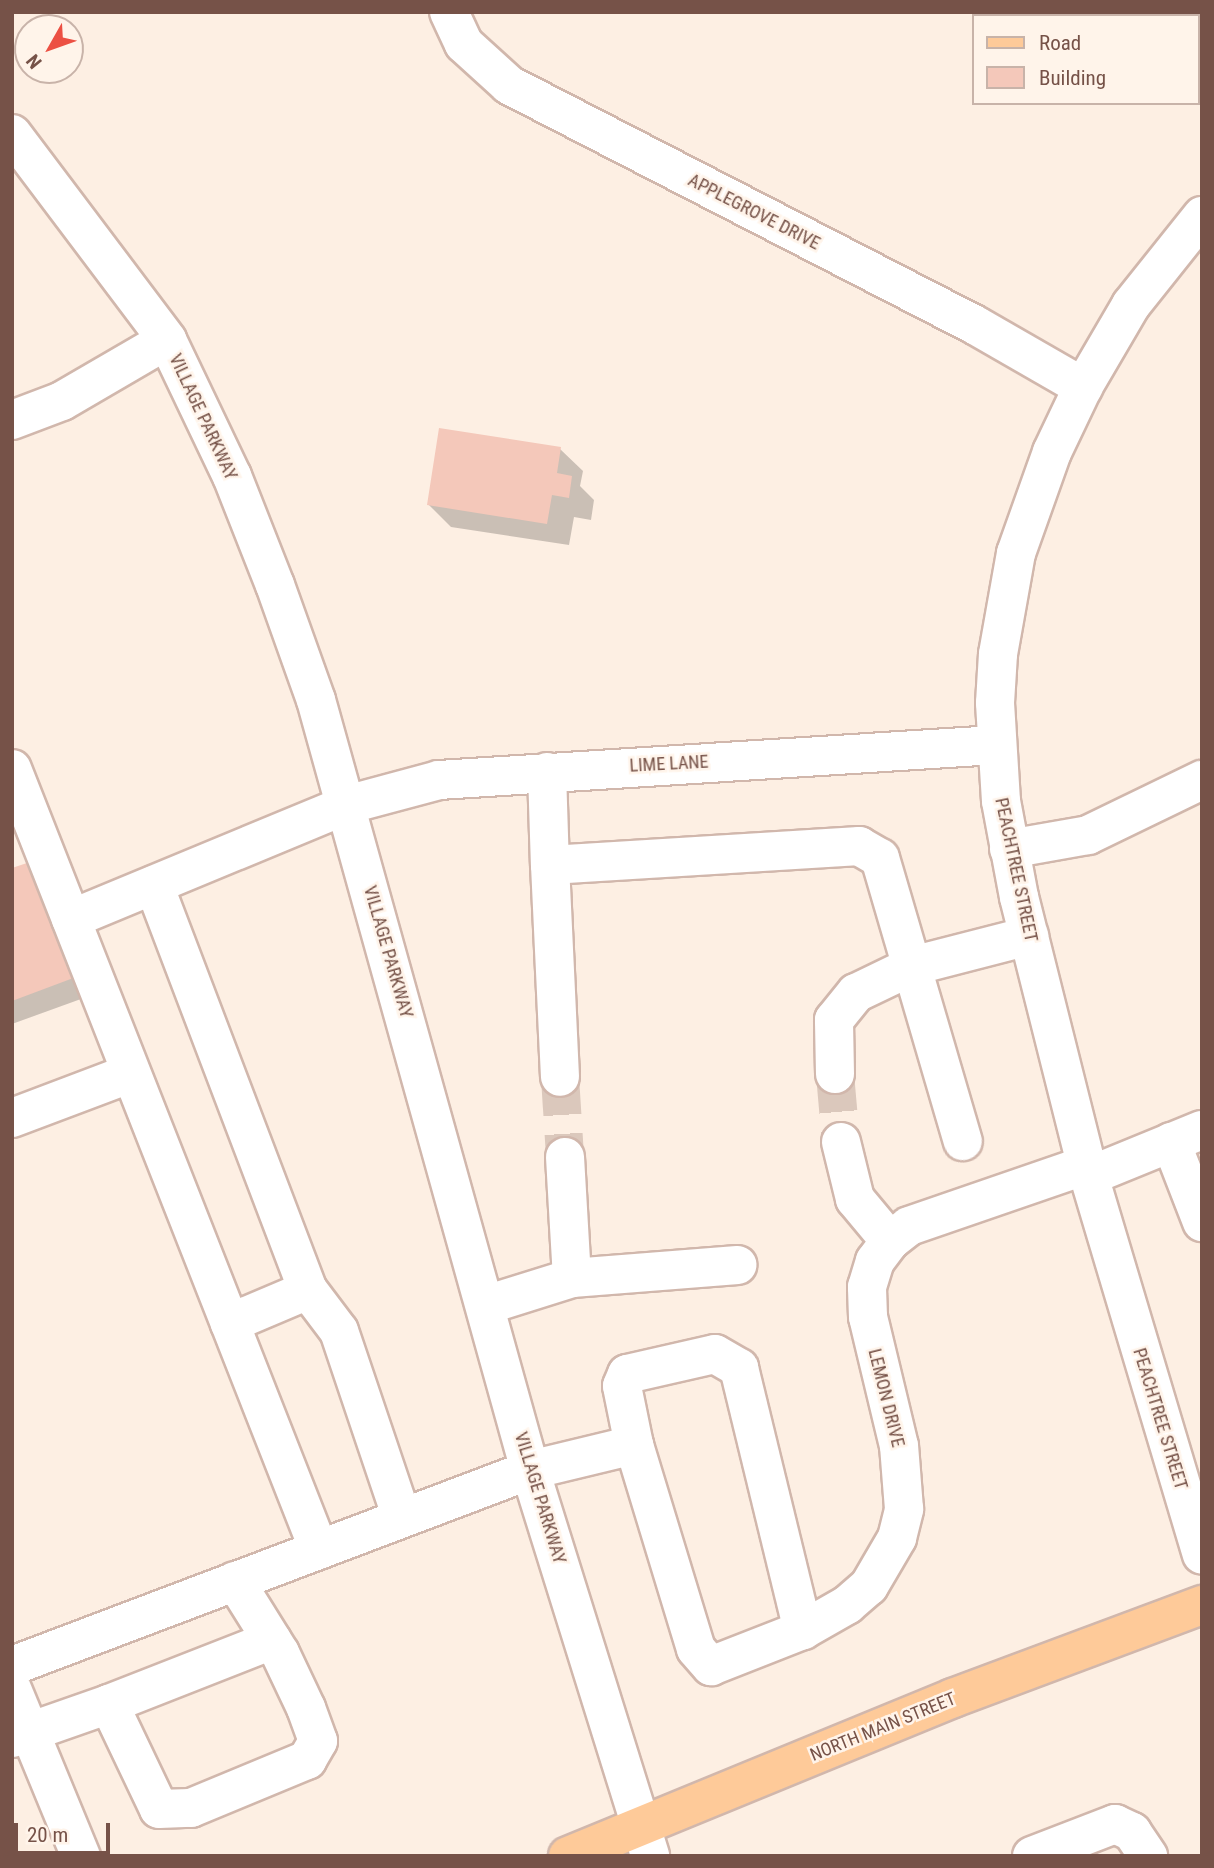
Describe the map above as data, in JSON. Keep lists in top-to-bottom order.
{
  "streets": {
    "main road": ["NORTH MAIN STREET"],
    "street": [
      "APPLEGROVE DRIVE",
      "VILLAGE PARKWAY",
      "LIME LANE",
      "PEACHTREE STREET",
      "LEMON DRIVE"
    ]
  },
  "crossings": [
    ["APPLEGROVE DRIVE", "PEACHTREE STREET"],
    ["VILLAGE PARKWAY", "LIME LANE"],
    ["VILLAGE PARKWAY", "NORTH MAIN STREET"],
    ["LIME LANE", "PEACHTREE STREET"],
    ["PEACHTREE STREET", "LEMON DRIVE"]
  ],
  "legend": ["Road", "Building"],
  "scale_bar": "20 m",
  "north": "bottom left"
}
